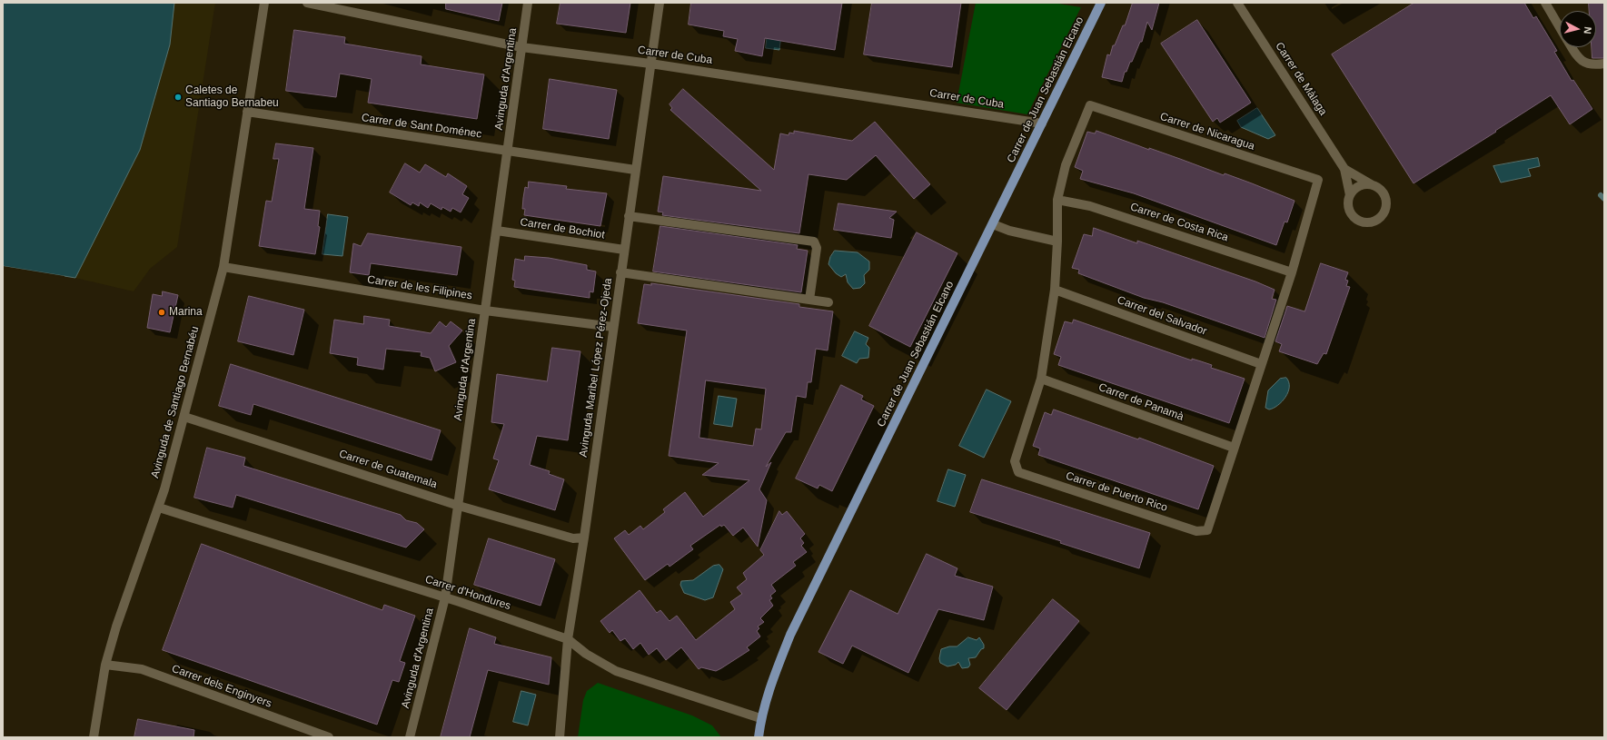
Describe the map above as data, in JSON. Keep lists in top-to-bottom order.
{
  "streets": {
    "main road": ["Carrer de Juan Sebastián Elcano"],
    "street": [
      "Carrer de Cuba",
      "Avinguda d'Argentina",
      "Carrer de Màlaga",
      "Carrer de Sant Doménec",
      "Carrer de Nicaragua",
      "Carrer de Costa Rica",
      "Carrer de Bochiot",
      "Carrer de les Filipines",
      "Carrer del Salvador",
      "Avinguda Maribel López Pérez-Ojeda",
      "Avinguda de Santiago Bernabéu",
      "Carrer de Panamà",
      "Carrer de Guatemala",
      "Carrer de Puerto Rico",
      "Carrer d'Hondures",
      "Carrer dels Enginyers"
    ]
  },
  "crossings": [
    ["Carrer de Cuba", "Avinguda d'Argentina"],
    ["Carrer de Cuba", "Carrer de Juan Sebastián Elcano"],
    ["Carrer de Cuba", "Avinguda Maribel López Pérez-Ojeda"],
    ["Avinguda d'Argentina", "Carrer de Sant Doménec"],
    ["Avinguda d'Argentina", "Carrer de Bochiot"],
    ["Avinguda d'Argentina", "Carrer de les Filipines"],
    ["Avinguda d'Argentina", "Carrer de Guatemala"],
    ["Avinguda d'Argentina", "Carrer d'Hondures"],
    ["Carrer de Juan Sebastián Elcano", "Carrer d'Hondures"],
    ["Carrer de Sant Doménec", "Avinguda Maribel López Pérez-Ojeda"],
    ["Carrer de Sant Doménec", "Avinguda de Santiago Bernabéu"],
    ["Carrer de Nicaragua", "Carrer de Costa Rica"],
    ["Carrer de Bochiot", "Avinguda Maribel López Pérez-Ojeda"],
    ["Carrer de les Filipines", "Avinguda Maribel López Pérez-Ojeda"],
    ["Carrer de les Filipines", "Avinguda de Santiago Bernabéu"],
    ["Avinguda Maribel López Pérez-Ojeda", "Carrer de Guatemala"],
    ["Avinguda Maribel López Pérez-Ojeda", "Carrer d'Hondures"],
    ["Avinguda de Santiago Bernabéu", "Carrer de Guatemala"],
    ["Avinguda de Santiago Bernabéu", "Carrer d'Hondures"],
    ["Avinguda de Santiago Bernabéu", "Carrer dels Enginyers"],
    ["Carrer de Panamà", "Carrer de Puerto Rico"]
  ],
  "places": ["Caletes de Santiago Bernabeu", "Marina"],
  "north": "right"
}
